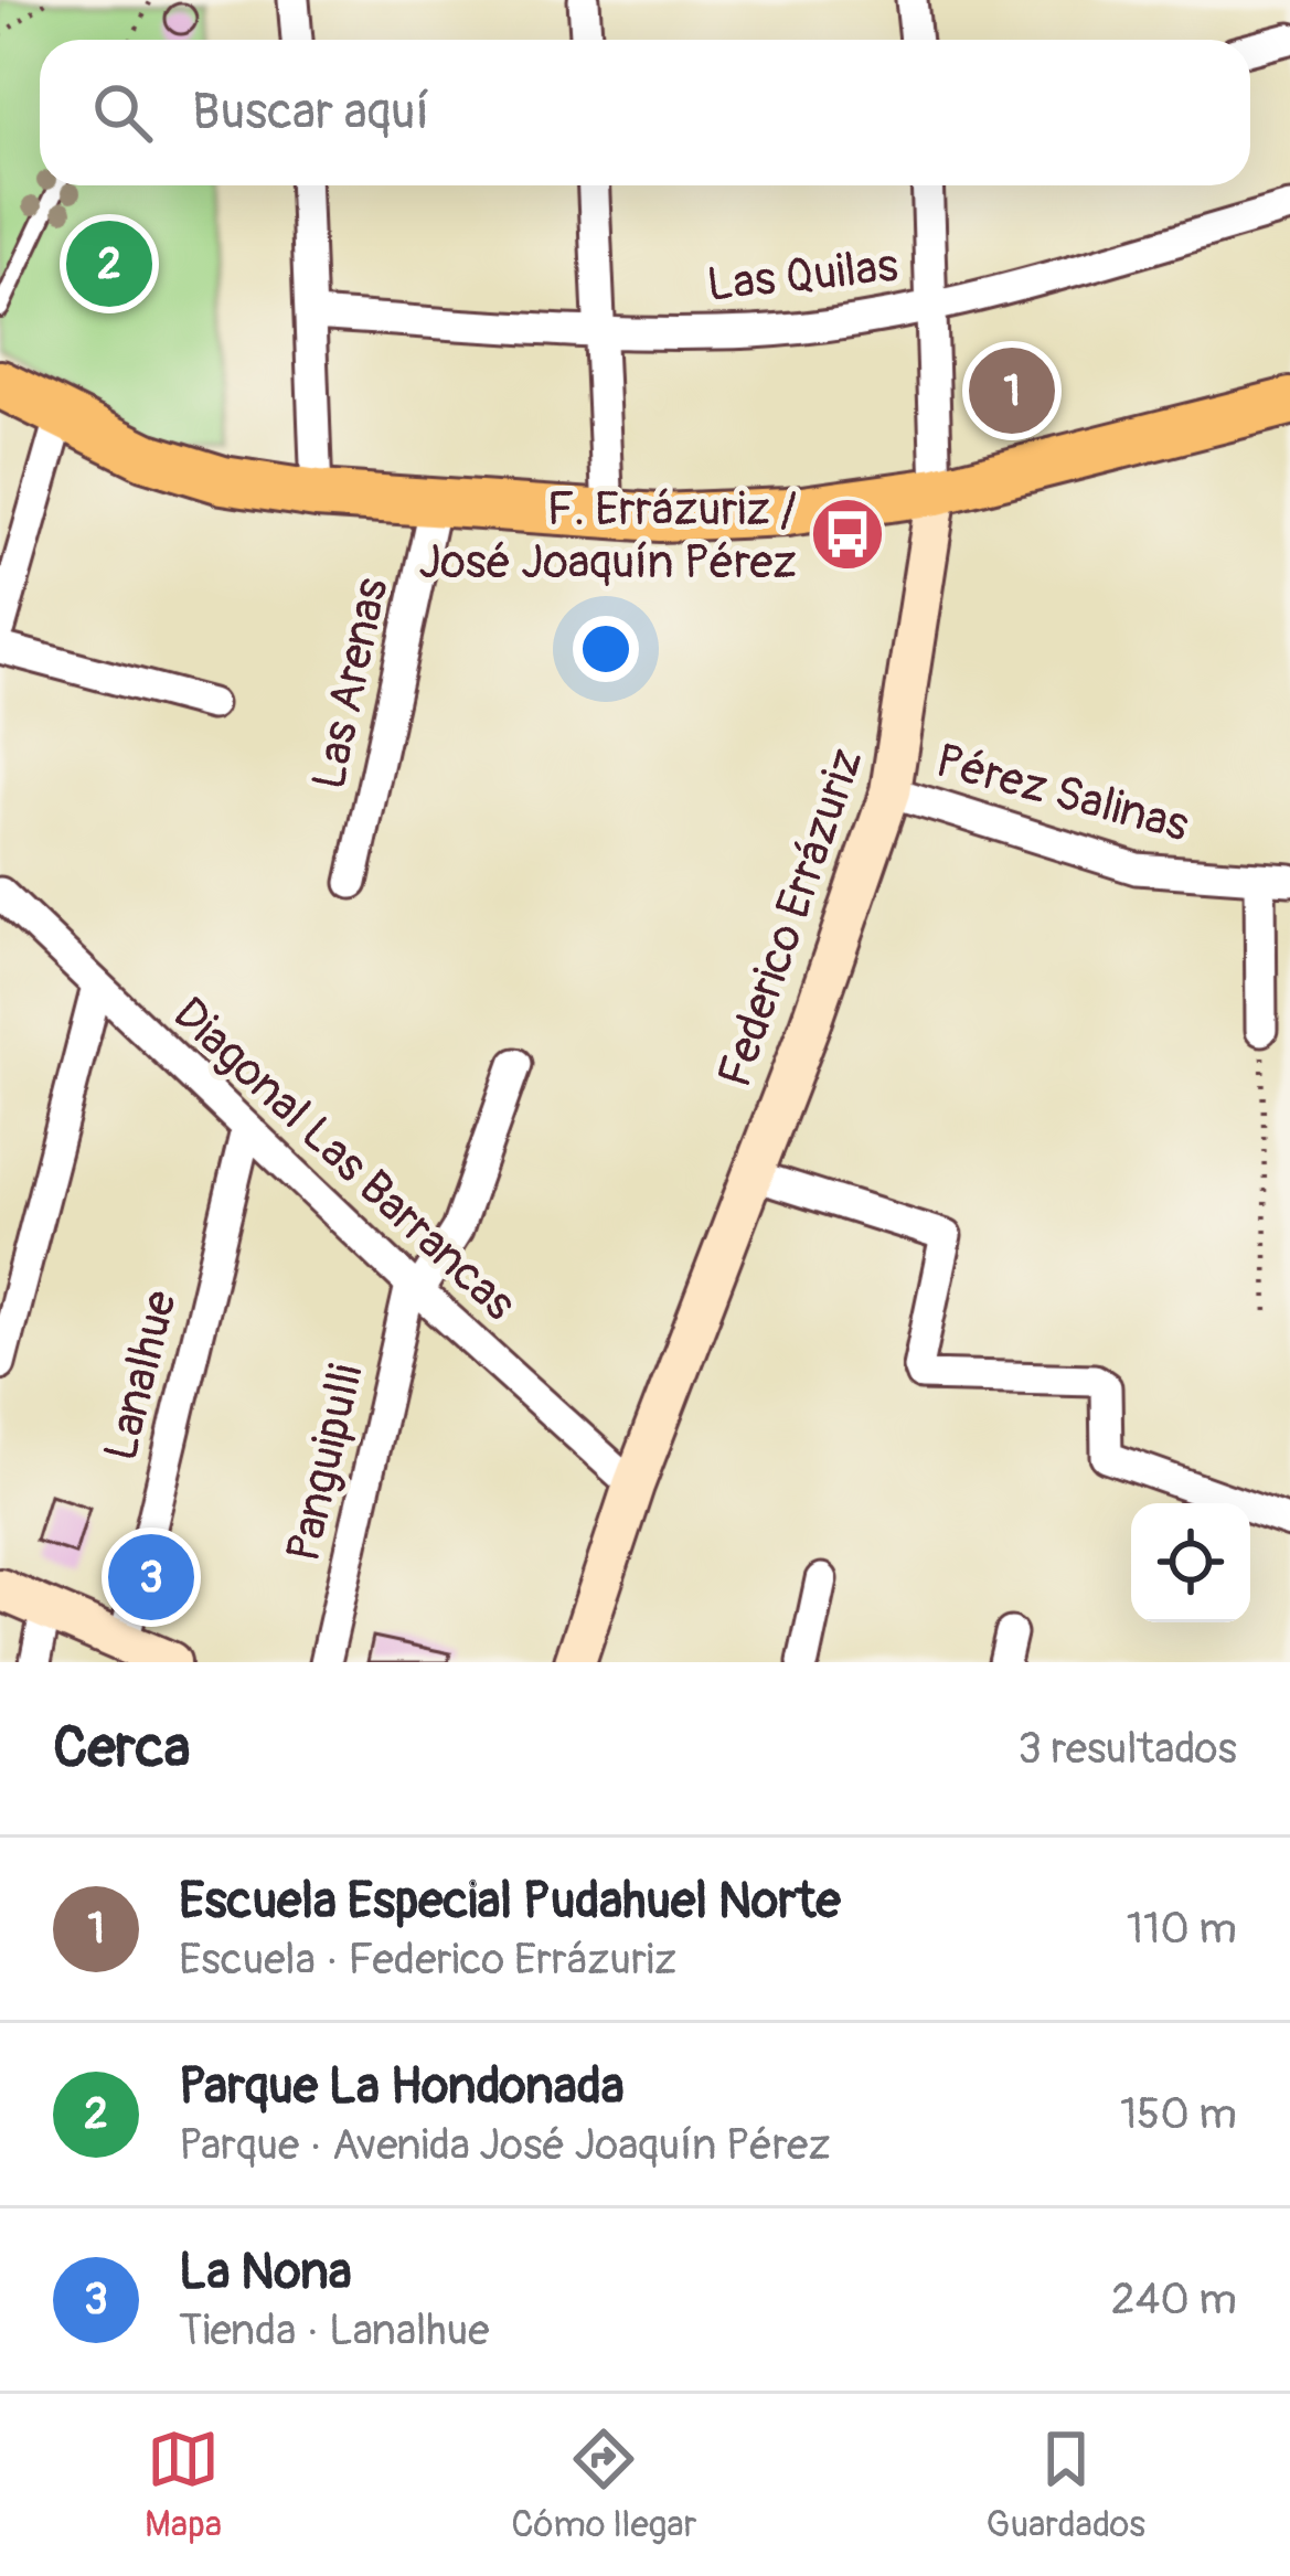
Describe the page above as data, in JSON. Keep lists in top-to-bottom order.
{
  "streets": {
    "street": [
      "Las Quilas",
      "Las Arenas",
      "Pérez Salinas",
      "Federico Errázuriz",
      "Diagonal Las Barrancas",
      "Lanalhue",
      "Panguipulli"
    ]
  },
  "crossings": [
    ["Las Quilas", "Federico Errázuriz"],
    ["Pérez Salinas", "Federico Errázuriz"],
    ["Federico Errázuriz", "Diagonal Las Barrancas"],
    ["Diagonal Las Barrancas", "Lanalhue"],
    ["Diagonal Las Barrancas", "Panguipulli"]
  ],
  "places": {
    "bus stop": ["F. Errázuriz / José Joaquín Pérez"]
  },
  "page": {
    "search": "Buscar aquí",
    "pins": ["2", "1", "3"],
    "heading": ["Cerca", "3 resultados"],
    "list": [
      {
        "mark": "1",
        "name": "Escuela Especial Pudahuel Norte",
        "note": "Escuela · Federico Errázuriz",
        "value": "110 m"
      },
      {
        "mark": "2",
        "name": "Parque La Hondonada",
        "note": "Parque · Avenida José Joaquín Pérez",
        "value": "150 m"
      },
      {
        "mark": "3",
        "name": "La Nona",
        "note": "Tienda · Lanalhue",
        "value": "240 m"
      }
    ],
    "nav": ["Mapa", "Cómo llegar", "Guardados"]
  }
}
